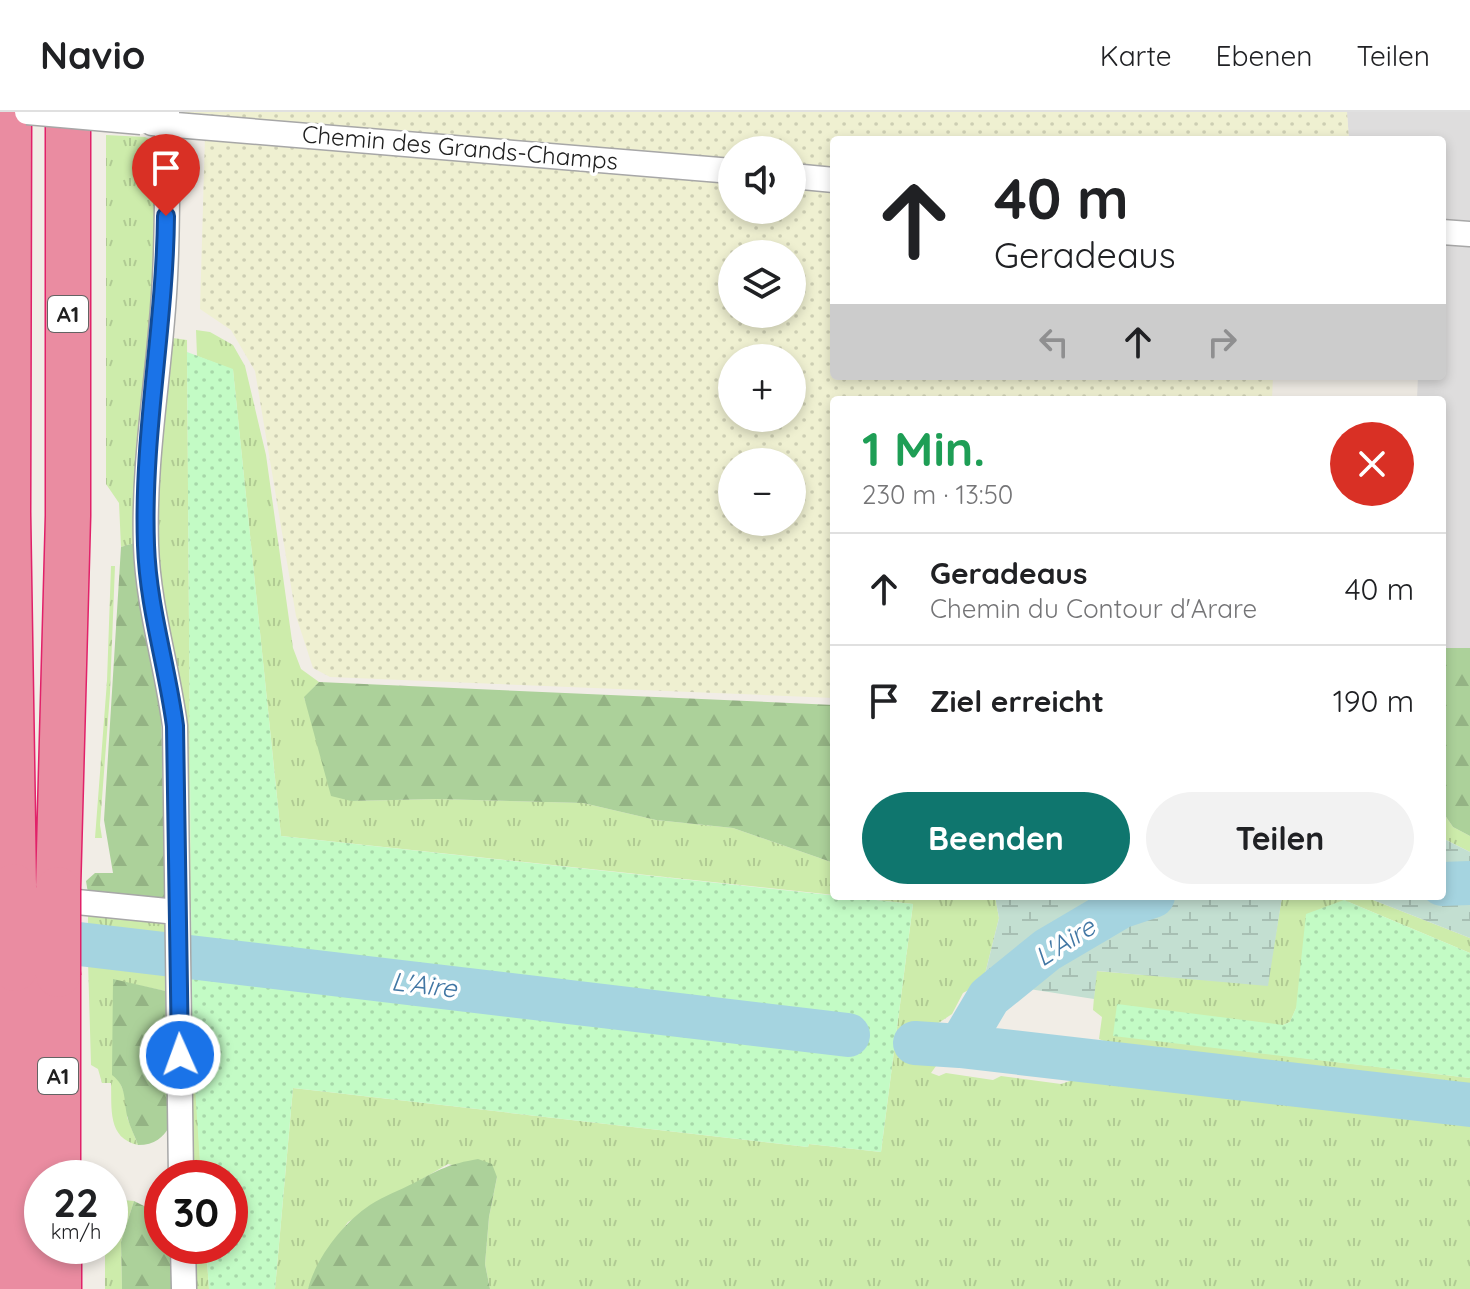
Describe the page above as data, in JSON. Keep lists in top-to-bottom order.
{
  "streets": {
    "highway": ["A1"],
    "street": ["Chemin des Grands-Champs"]
  },
  "water": ["L'Aire"],
  "page": {
    "header": "Navio",
    "nav": ["Karte", "Ebenen", "Teilen"],
    "map_buttons": ["+", "−"],
    "turn": ["40 m", "Geradeaus"],
    "heading": ["1 Min.", "230 m · 13:50"],
    "list": [
      {
        "name": "Geradeaus",
        "note": "Chemin du Contour d'Arare",
        "value": "40 m"
      },
      {
        "name": "Ziel erreicht",
        "value": "190 m"
      }
    ],
    "buttons": ["Beenden", "Teilen"],
    "speed": "22 km/h",
    "limit": "30"
  }
}
